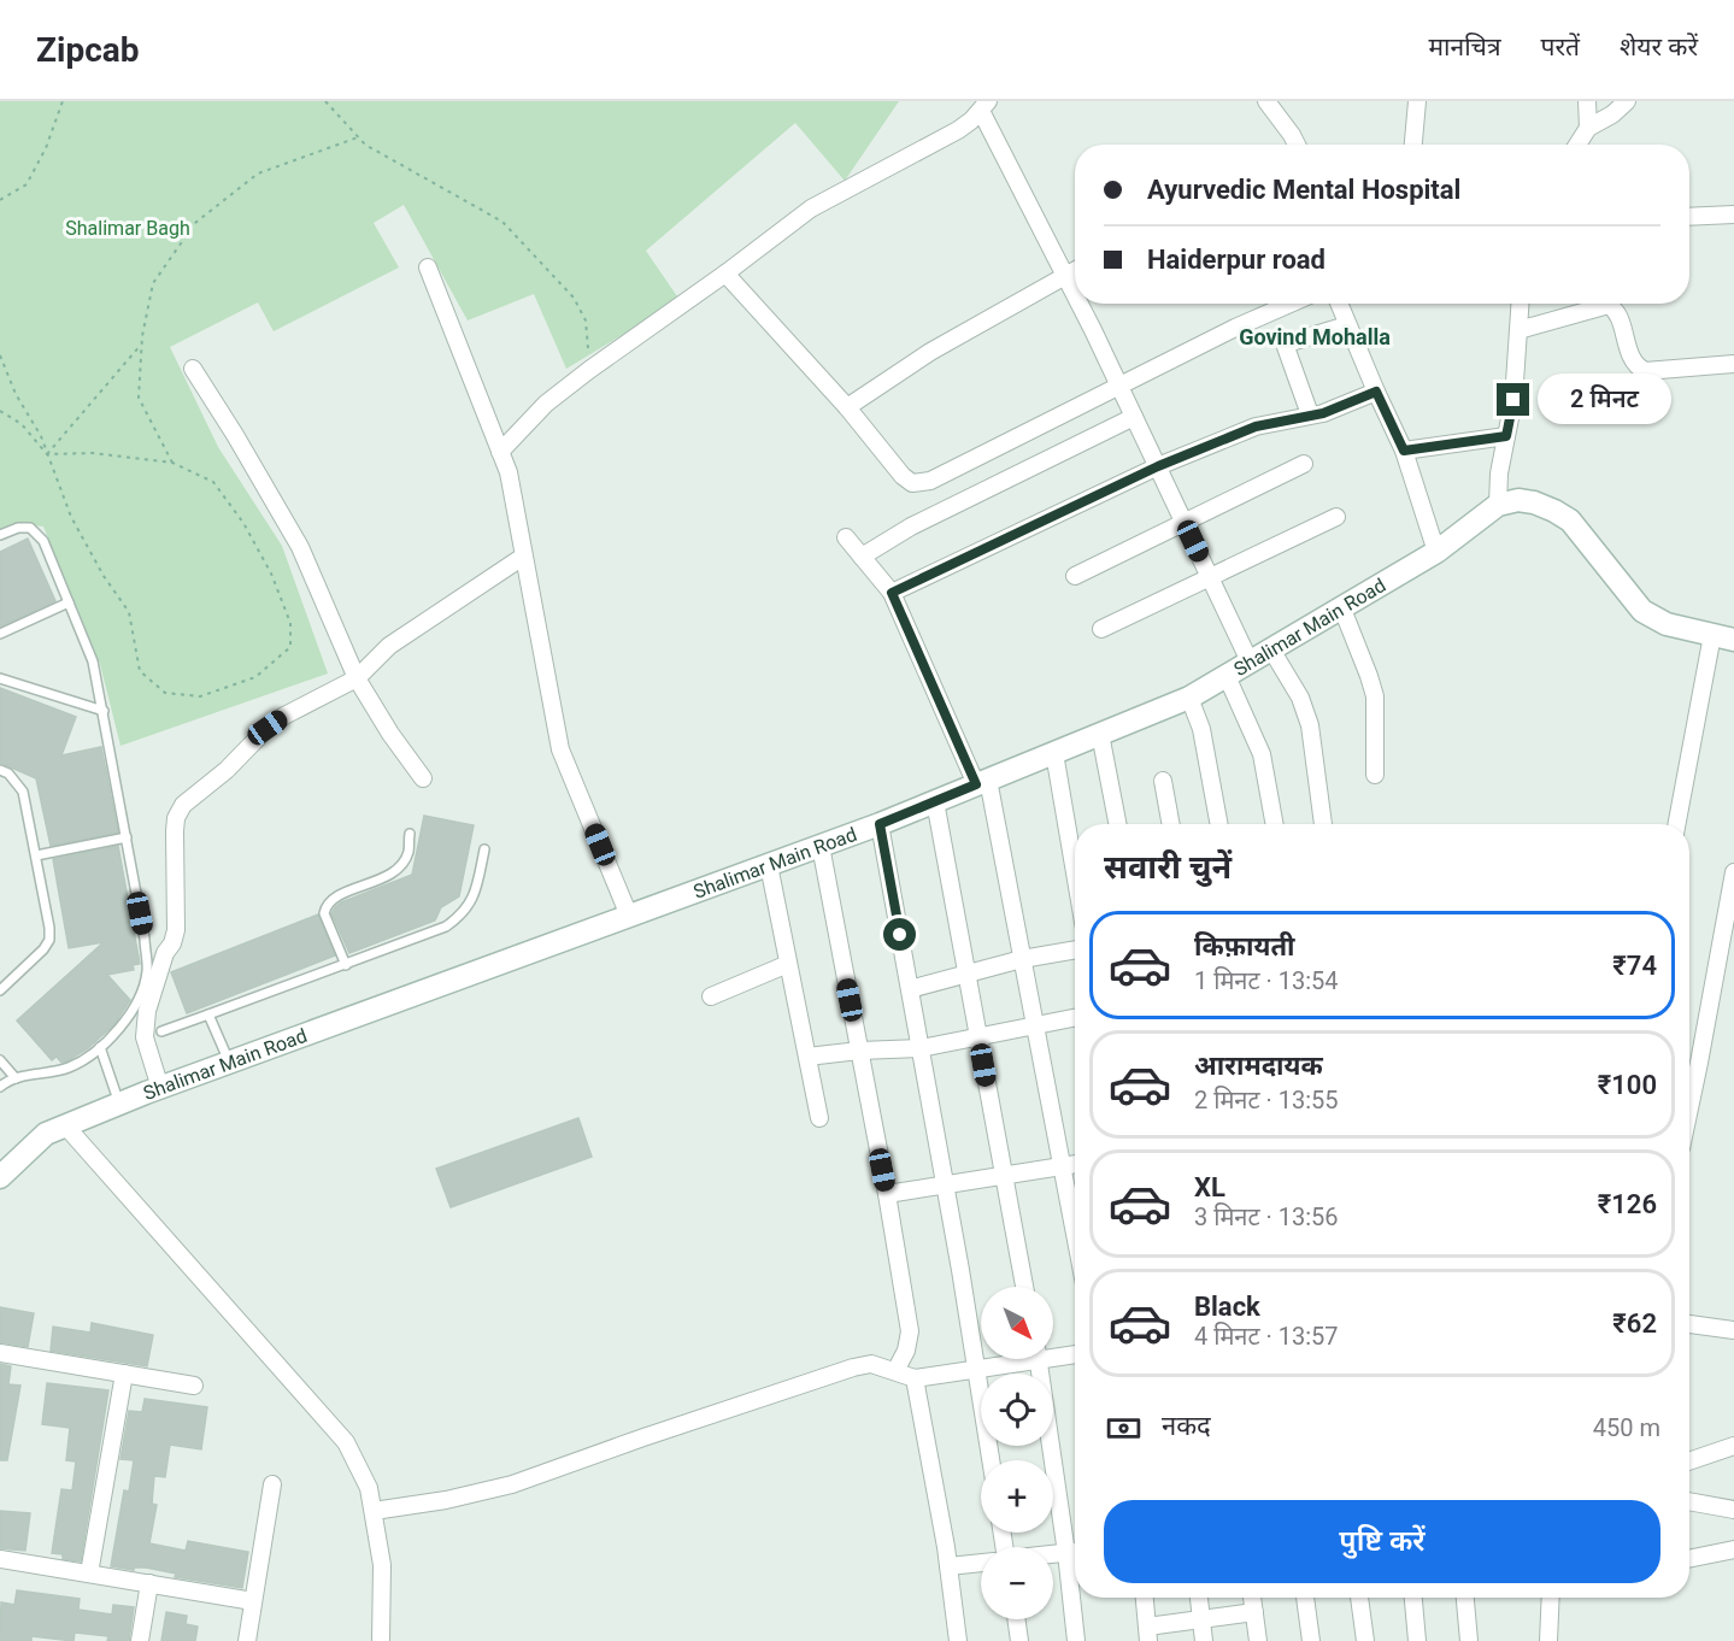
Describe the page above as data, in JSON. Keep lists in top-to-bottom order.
{
  "streets": {
    "street": ["Shalimar Main Road"]
  },
  "districts": ["Govind Mohalla"],
  "parks": ["Shalimar Bagh"],
  "north": "bottom right",
  "page": {
    "header": "Zipcab",
    "nav": ["मानचित्र", "परतें", "शेयर करें"],
    "banner": ["Ayurvedic Mental Hospital", "Haiderpur road"],
    "bubble": "2 मिनट",
    "heading": "सवारी चुनें",
    "list": [
      {
        "name": "किफ़ायती",
        "note": "1 मिनट · 13:54",
        "value": "₹74"
      },
      {
        "name": "आरामदायक",
        "note": "2 मिनट · 13:55",
        "value": "₹100"
      },
      {
        "name": "XL",
        "note": "3 मिनट · 13:56",
        "value": "₹126"
      },
      {
        "name": "Black",
        "note": "4 मिनट · 13:57",
        "value": "₹62"
      }
    ],
    "map_buttons": ["+", "−"],
    "pay": ["नकद", "450 m"],
    "buttons": "पुष्टि करें"
  }
}
